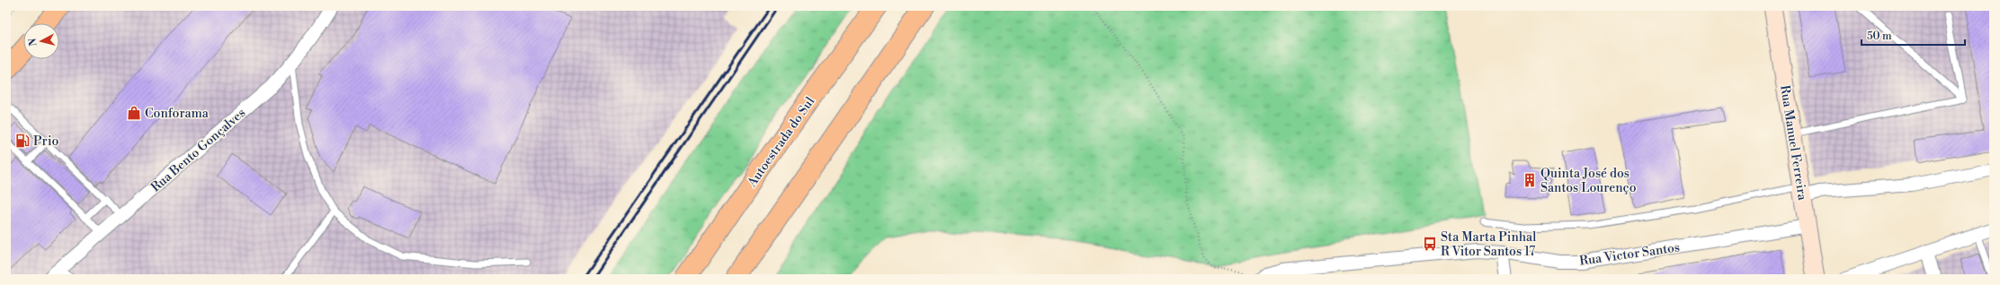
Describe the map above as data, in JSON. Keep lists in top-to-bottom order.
{
  "streets": {
    "main road": ["Autoestrada do Sul"],
    "street": ["Rua Manuel Ferreira", "Rua Bento Gonçalves", "Rua Victor Santos"]
  },
  "crossings": [
    ["Rua Manuel Ferreira", "Rua Victor Santos"]
  ],
  "places": {
    "shop": ["Conforama"],
    "fuel station": ["Prio"],
    "building": ["Quinta José dos Santos Lourenço"],
    "bus stop": ["Sta Marta Pinhal R Vitor Santos 17"]
  },
  "scale_bar": "50 m",
  "north": "left"
}
